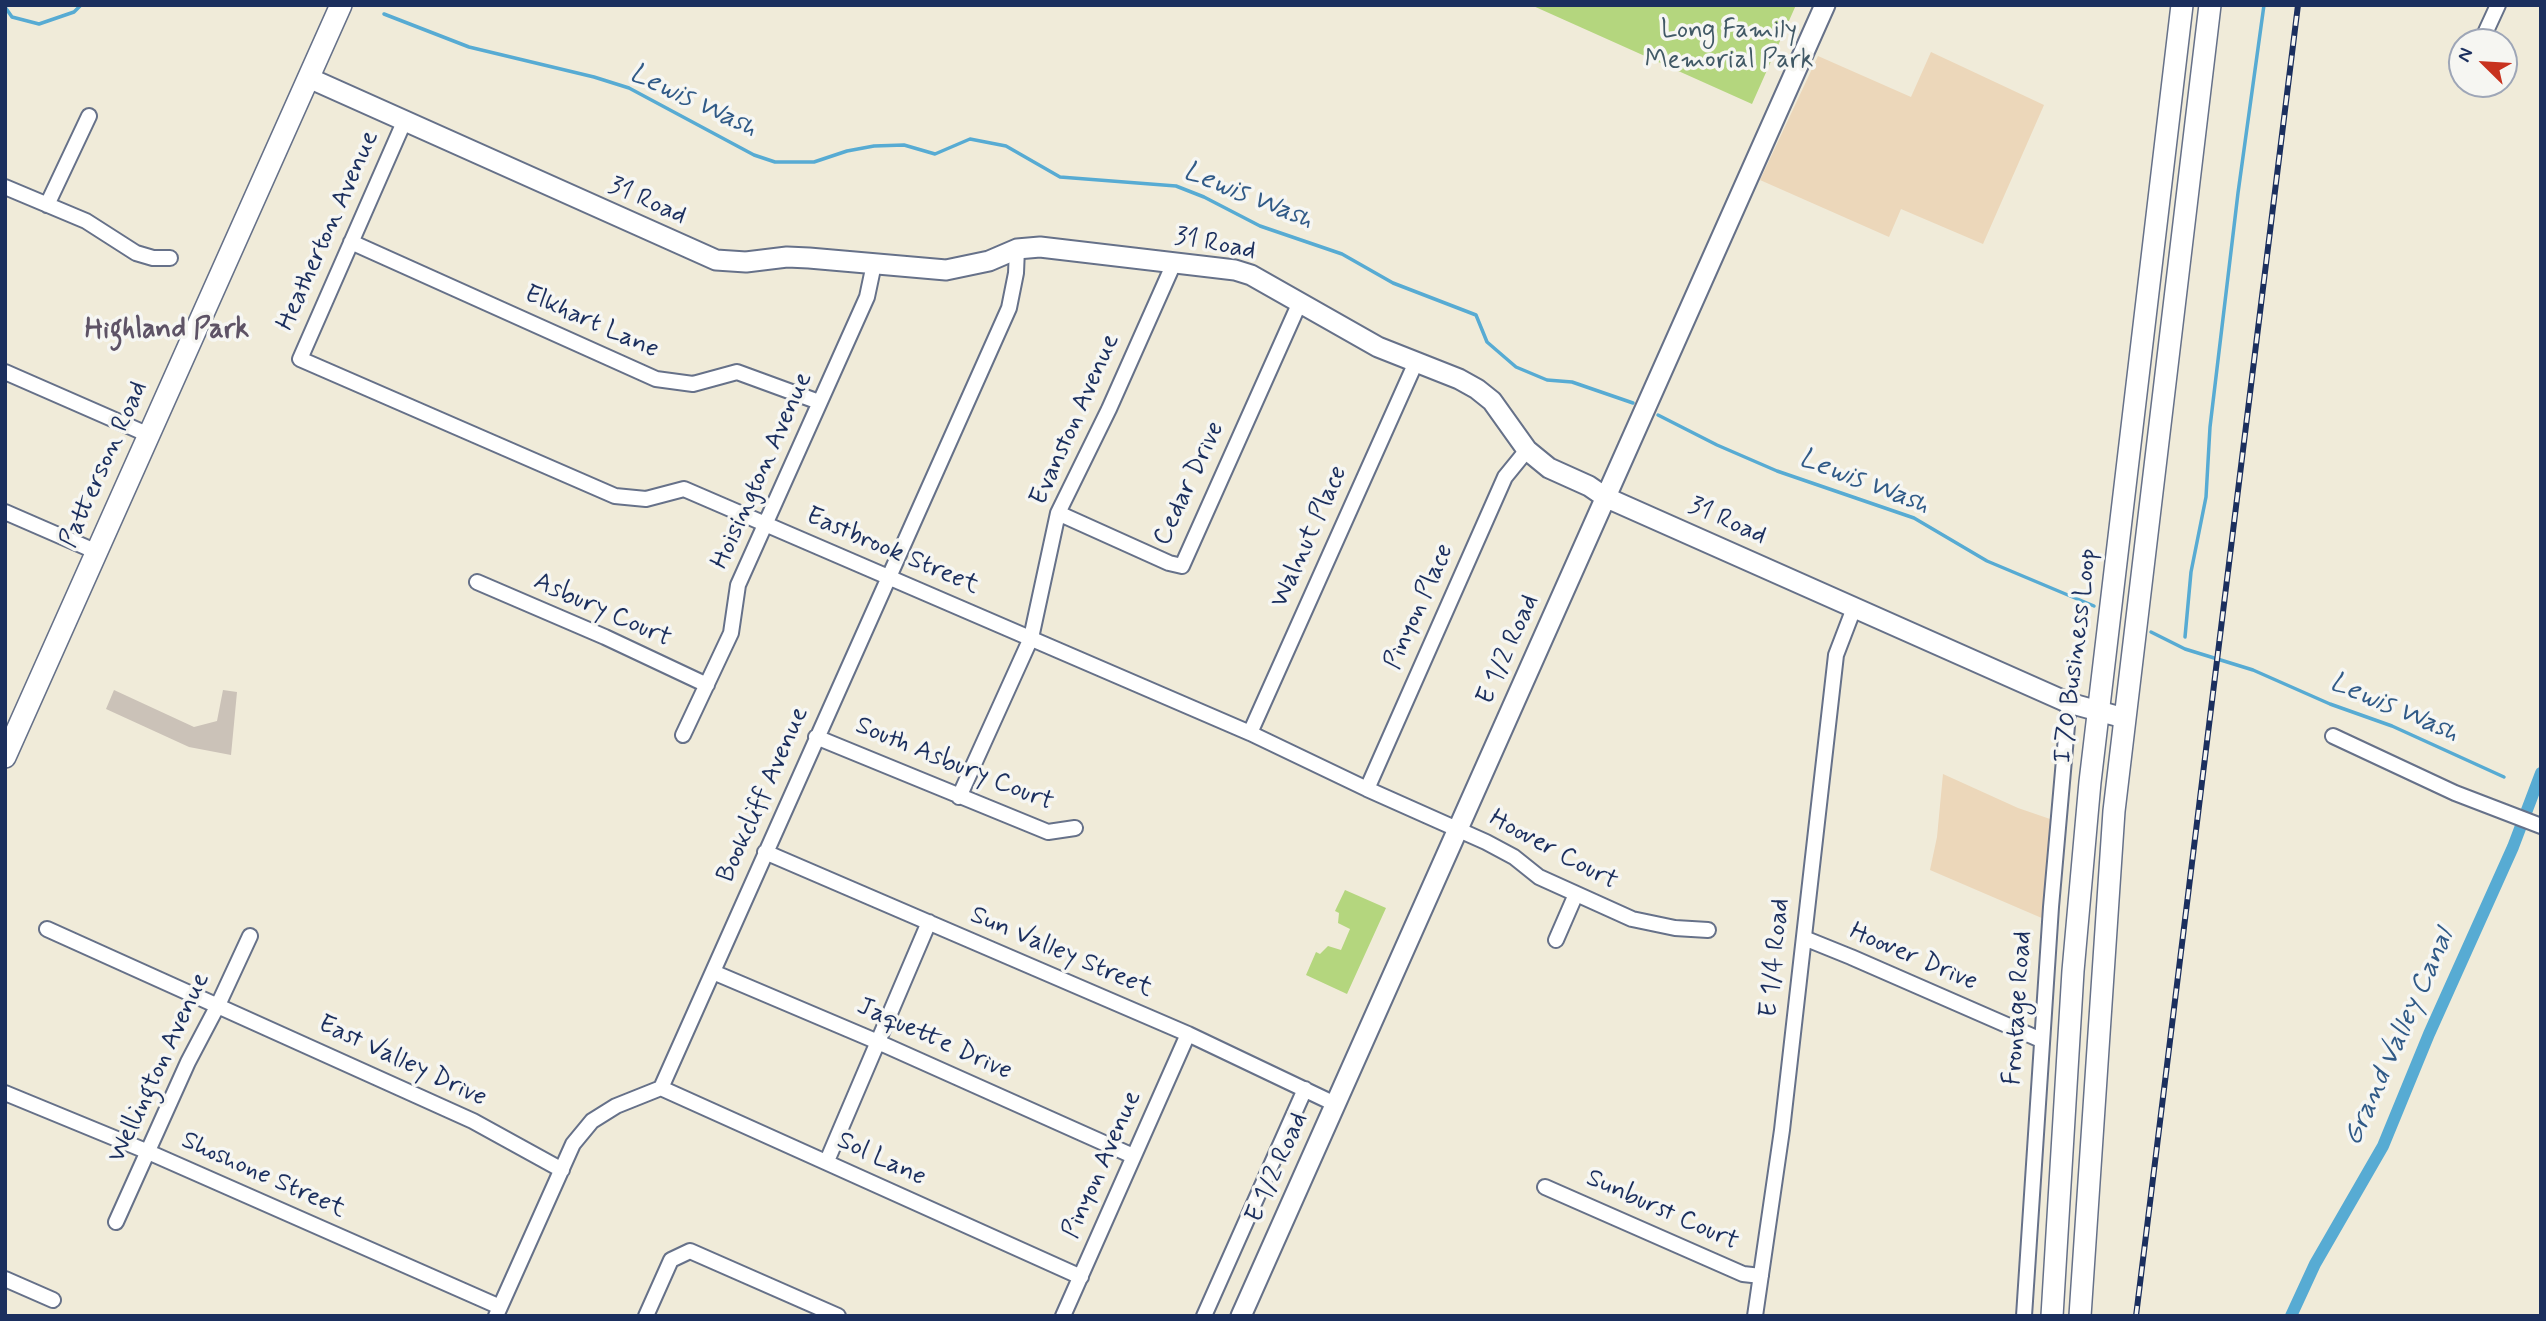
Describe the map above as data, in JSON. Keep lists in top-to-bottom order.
{
  "streets": {
    "main road": ["Patterson Road", "I 70 Business Loop"],
    "street": [
      "31 Road",
      "Heatherton Avenue",
      "Elkhart Lane",
      "Evanston Avenue",
      "Hoisington Avenue",
      "Cedar Drive",
      "Walnut Place",
      "Eastbrook Street",
      "Pinyon Place",
      "Asbury Court",
      "E 1/2 Road",
      "South Asbury Court",
      "Bookcliff Avenue",
      "Hoover Court",
      "Sun Valley Street",
      "E 1/4 Road",
      "Hoover Drive",
      "Frontage Road",
      "Jaquette Drive",
      "East Valley Drive",
      "Wellington Avenue",
      "Sol Lane",
      "Pinyon Avenue",
      "Shoshone Street",
      "Sunburst Court"
    ]
  },
  "crossings": [
    ["31 Road", "Heatherton Avenue"],
    ["31 Road", "Evanston Avenue"],
    ["31 Road", "Patterson Road"],
    ["31 Road", "Hoisington Avenue"],
    ["31 Road", "Cedar Drive"],
    ["31 Road", "Walnut Place"],
    ["31 Road", "Pinyon Place"],
    ["31 Road", "E 1/2 Road"],
    ["31 Road", "I 70 Business Loop"],
    ["31 Road", "Bookcliff Avenue"],
    ["31 Road", "E 1/4 Road"],
    ["31 Road", "Frontage Road"],
    ["Heatherton Avenue", "Elkhart Lane"],
    ["Heatherton Avenue", "Eastbrook Street"],
    ["Elkhart Lane", "Hoisington Avenue"],
    ["Evanston Avenue", "Cedar Drive"],
    ["Evanston Avenue", "Eastbrook Street"],
    ["Evanston Avenue", "South Asbury Court"],
    ["Hoisington Avenue", "Eastbrook Street"],
    ["Hoisington Avenue", "Asbury Court"],
    ["Walnut Place", "Eastbrook Street"],
    ["Eastbrook Street", "Pinyon Place"],
    ["Eastbrook Street", "E 1/2 Road"],
    ["Eastbrook Street", "Bookcliff Avenue"],
    ["Eastbrook Street", "Hoover Court"],
    ["E 1/2 Road", "Hoover Court"],
    ["E 1/2 Road", "Sun Valley Street"],
    ["South Asbury Court", "Bookcliff Avenue"],
    ["Bookcliff Avenue", "Sun Valley Street"],
    ["Bookcliff Avenue", "Jaquette Drive"],
    ["Bookcliff Avenue", "Sol Lane"],
    ["Sun Valley Street", "Pinyon Avenue"],
    ["E 1/4 Road", "Hoover Drive"],
    ["E 1/4 Road", "Sunburst Court"],
    ["Hoover Drive", "Frontage Road"],
    ["Jaquette Drive", "Pinyon Avenue"],
    ["East Valley Drive", "Wellington Avenue"],
    ["Wellington Avenue", "Shoshone Street"],
    ["Sol Lane", "Pinyon Avenue"]
  ],
  "districts": ["Highland Park"],
  "water": ["Lewis Wash", "Grand Valley Canal"],
  "parks": ["Long Family Memorial Park"],
  "north": "top left"
}
